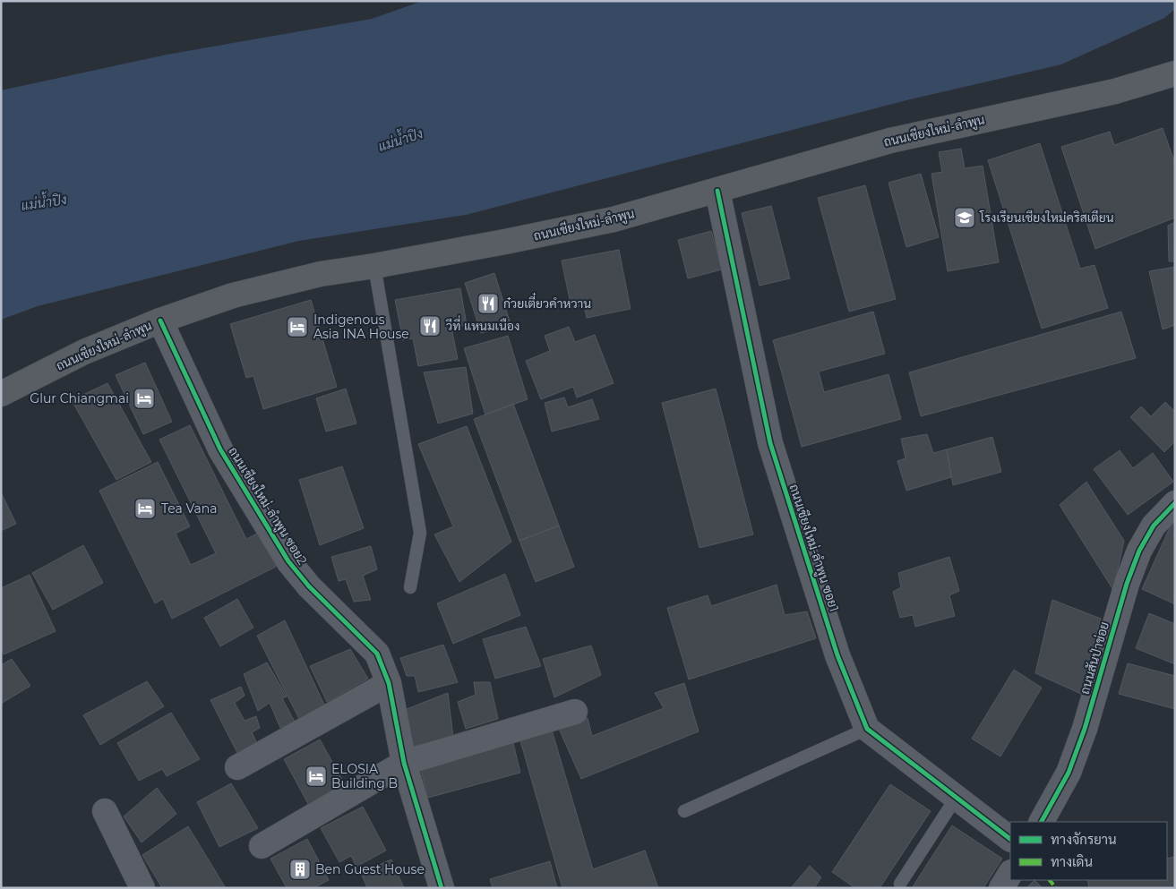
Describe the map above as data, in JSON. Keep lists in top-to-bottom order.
{
  "streets": {
    "main road": ["ถนนเชียงใหม่-ลำพูน"],
    "street": ["ถนนเชียงใหม่-ลำพูน ซอย2", "ถนนเชียงใหม่-ลำพูน ซอย1", "ถนนสันป่าข่อย"]
  },
  "crossings": [
    ["ถนนเชียงใหม่-ลำพูน", "ถนนเชียงใหม่-ลำพูน ซอย2"],
    ["ถนนเชียงใหม่-ลำพูน", "ถนนเชียงใหม่-ลำพูน ซอย1"]
  ],
  "water": ["แม่น้ำปิง"],
  "places": {
    "school or university": ["โรงเรียนเชียงใหม่คริสเตียน"],
    "restaurant": ["ก๋วยเตี๋ยวคำหวาน", "วีที่ แหนมเนือง"],
    "hotel": [
      "Indigenous Asia INA House",
      "Glur Chiangmai",
      "Tea Vana",
      "ELOSIA Building B"
    ],
    "building": ["Ben Guest House"]
  },
  "legend": ["ทางจักรยาน", "ทางเดิน"]
}
